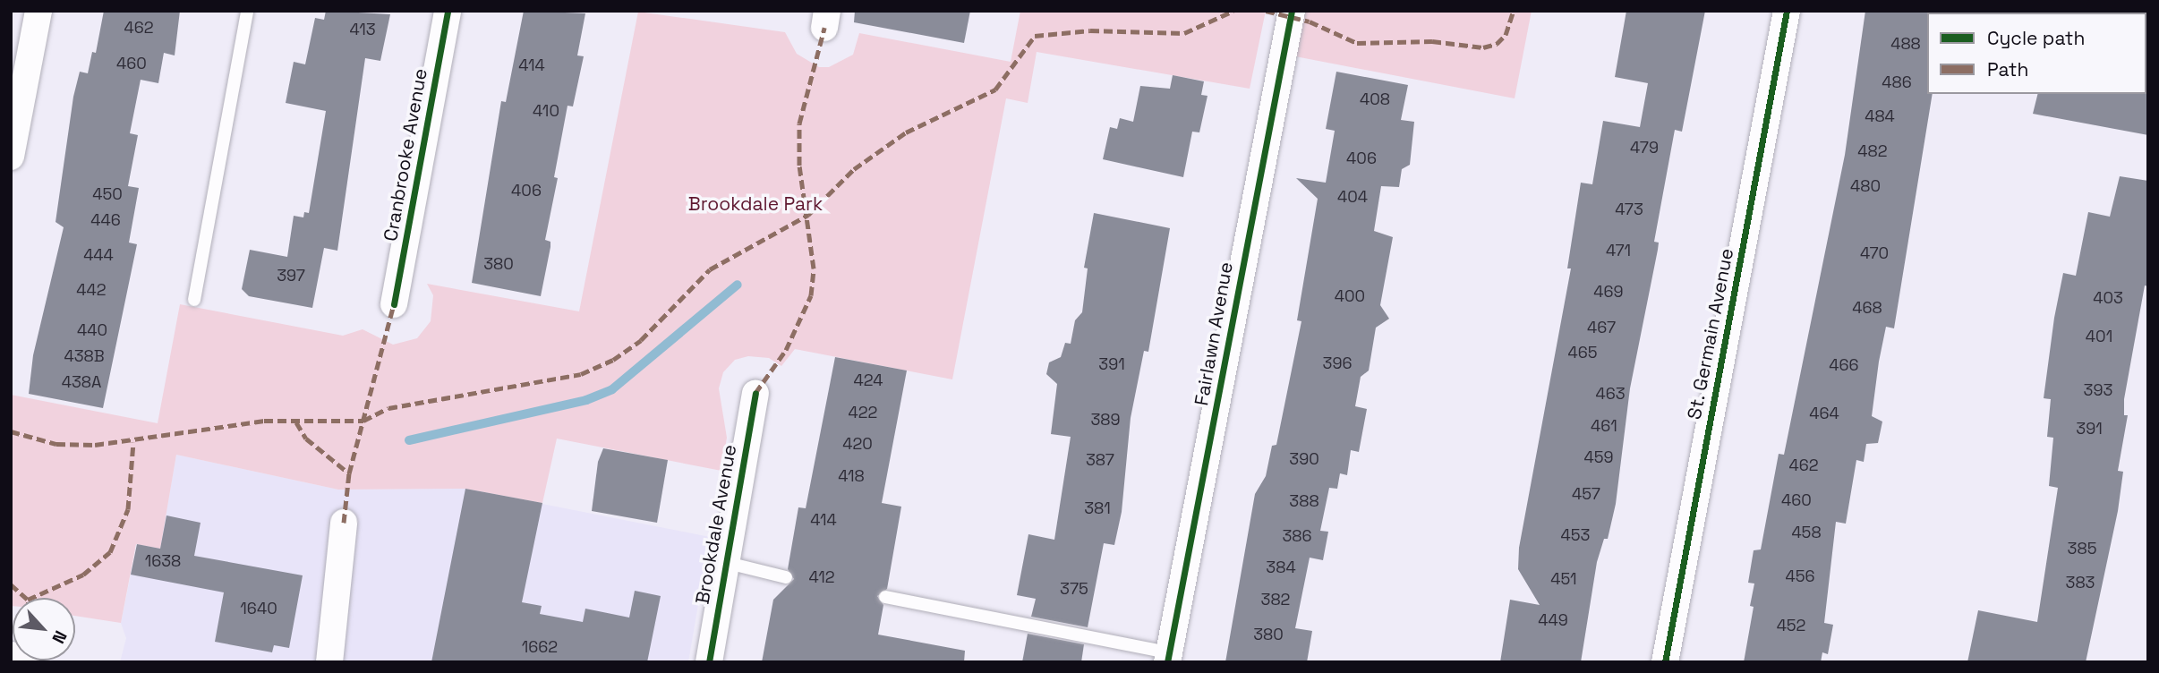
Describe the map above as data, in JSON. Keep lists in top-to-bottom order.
{
  "streets": {
    "street": [
      "Cranbrooke Avenue",
      "Fairlawn Avenue",
      "St. Germain Avenue",
      "Brookdale Avenue"
    ]
  },
  "parks": ["Brookdale Park"],
  "house_numbers": [
    "462",
    "413",
    "488",
    "460",
    "414",
    "486",
    "408",
    "410",
    "484",
    "479",
    "482",
    "406",
    "480",
    "406",
    "450",
    "404",
    "473",
    "446",
    "471",
    "470",
    "444",
    "380",
    "397",
    "442",
    "469",
    "400",
    "403",
    "468",
    "467",
    "440",
    "401",
    "465",
    "438B",
    "396",
    "391",
    "466",
    "424",
    "438A",
    "393",
    "463",
    "422",
    "464",
    "389",
    "461",
    "391",
    "420",
    "459",
    "390",
    "387",
    "462",
    "418",
    "457",
    "460",
    "388",
    "381",
    "414",
    "458",
    "453",
    "386",
    "385",
    "1638",
    "384",
    "456",
    "412",
    "451",
    "383",
    "375",
    "382",
    "1640",
    "449",
    "452",
    "380",
    "1662"
  ],
  "legend": ["Cycle path", "Path"],
  "north": "bottom right"
}
